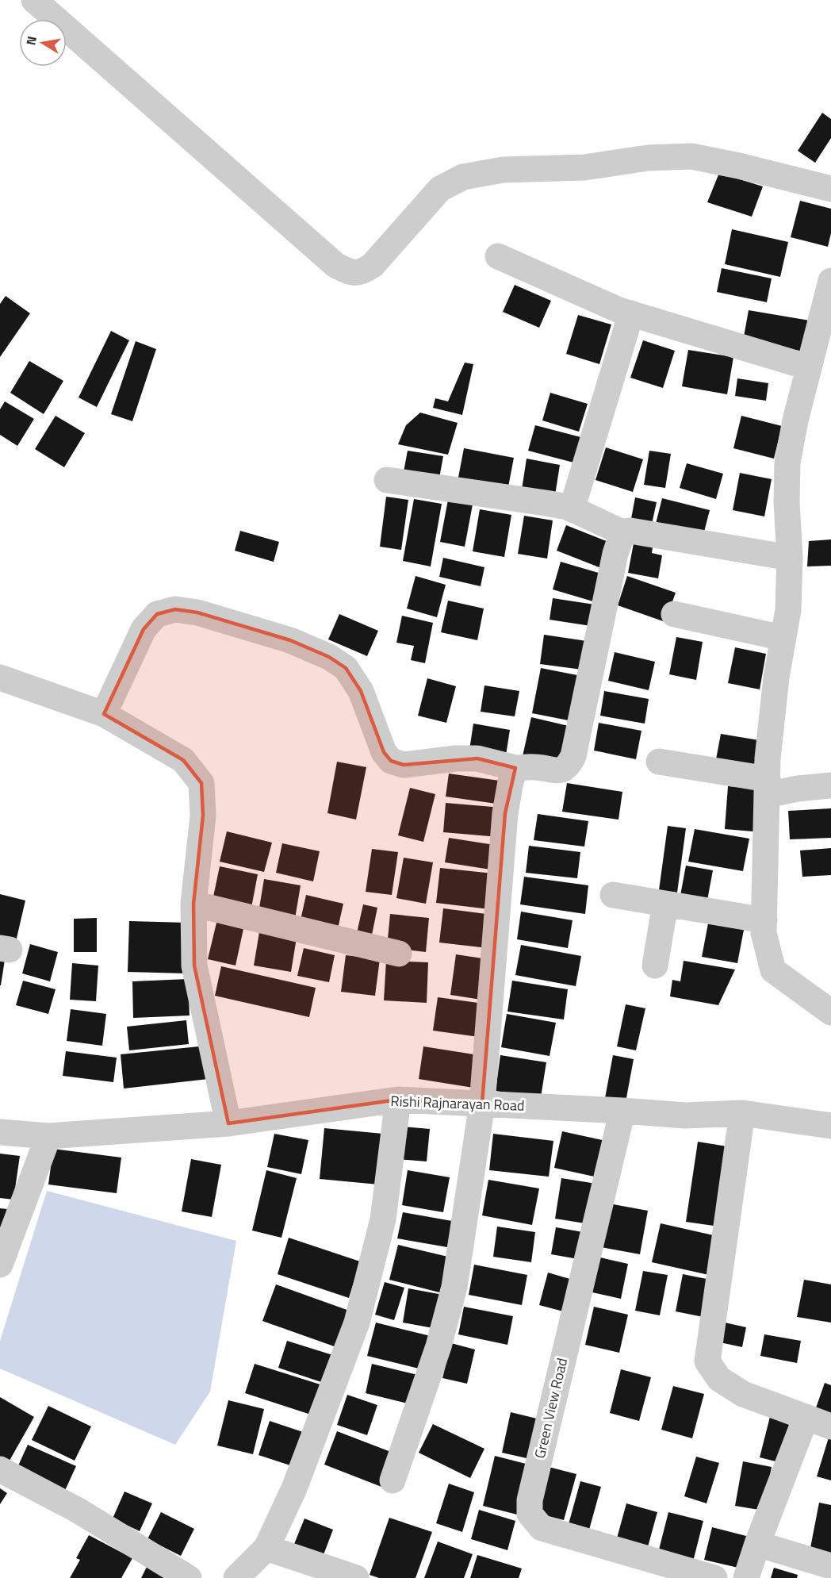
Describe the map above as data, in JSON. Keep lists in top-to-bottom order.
{
  "streets": {
    "street": ["Rishi Rajnarayan Road", "Green View Road"]
  },
  "crossings": [
    ["Rishi Rajnarayan Road", "Green View Road"]
  ],
  "north": "left"
}
